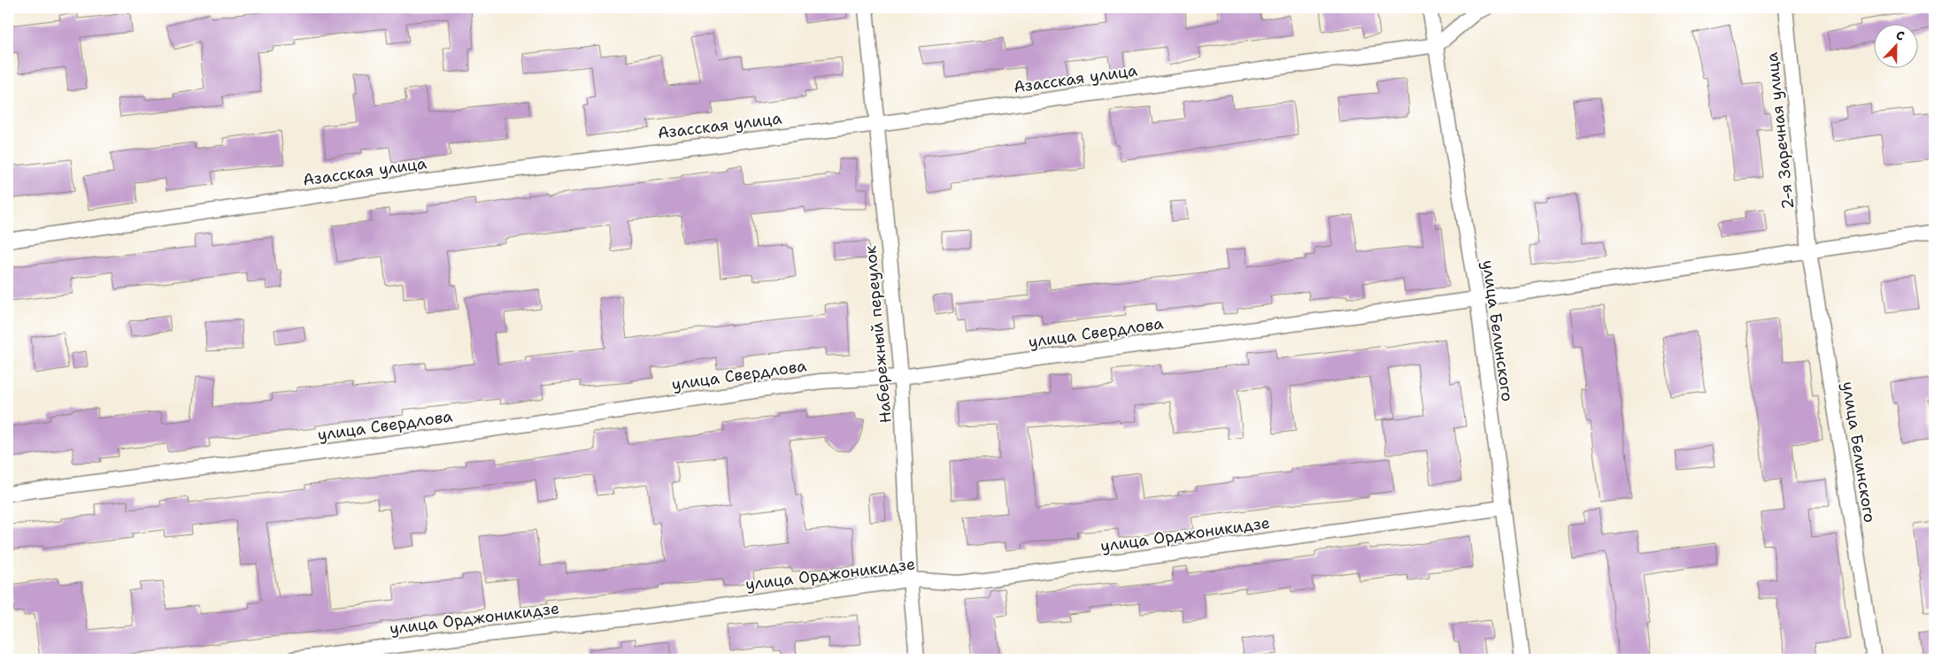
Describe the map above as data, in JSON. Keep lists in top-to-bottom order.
{
  "streets": {
    "street": [
      "Азасская улица",
      "2-я Заречная улица",
      "улица Белинского",
      "улица Свердлова",
      "Набережный переулок",
      "улица Орджоникидзе"
    ]
  },
  "crossings": [
    ["Азасская улица", "улица Белинского"],
    ["Азасская улица", "Набережный переулок"],
    ["2-я Заречная улица", "улица Белинского"],
    ["2-я Заречная улица", "улица Свердлова"],
    ["улица Белинского", "улица Свердлова"],
    ["улица Белинского", "улица Орджоникидзе"],
    ["улица Свердлова", "Набережный переулок"],
    ["Набережный переулок", "улица Орджоникидзе"]
  ],
  "north": "top"
}
